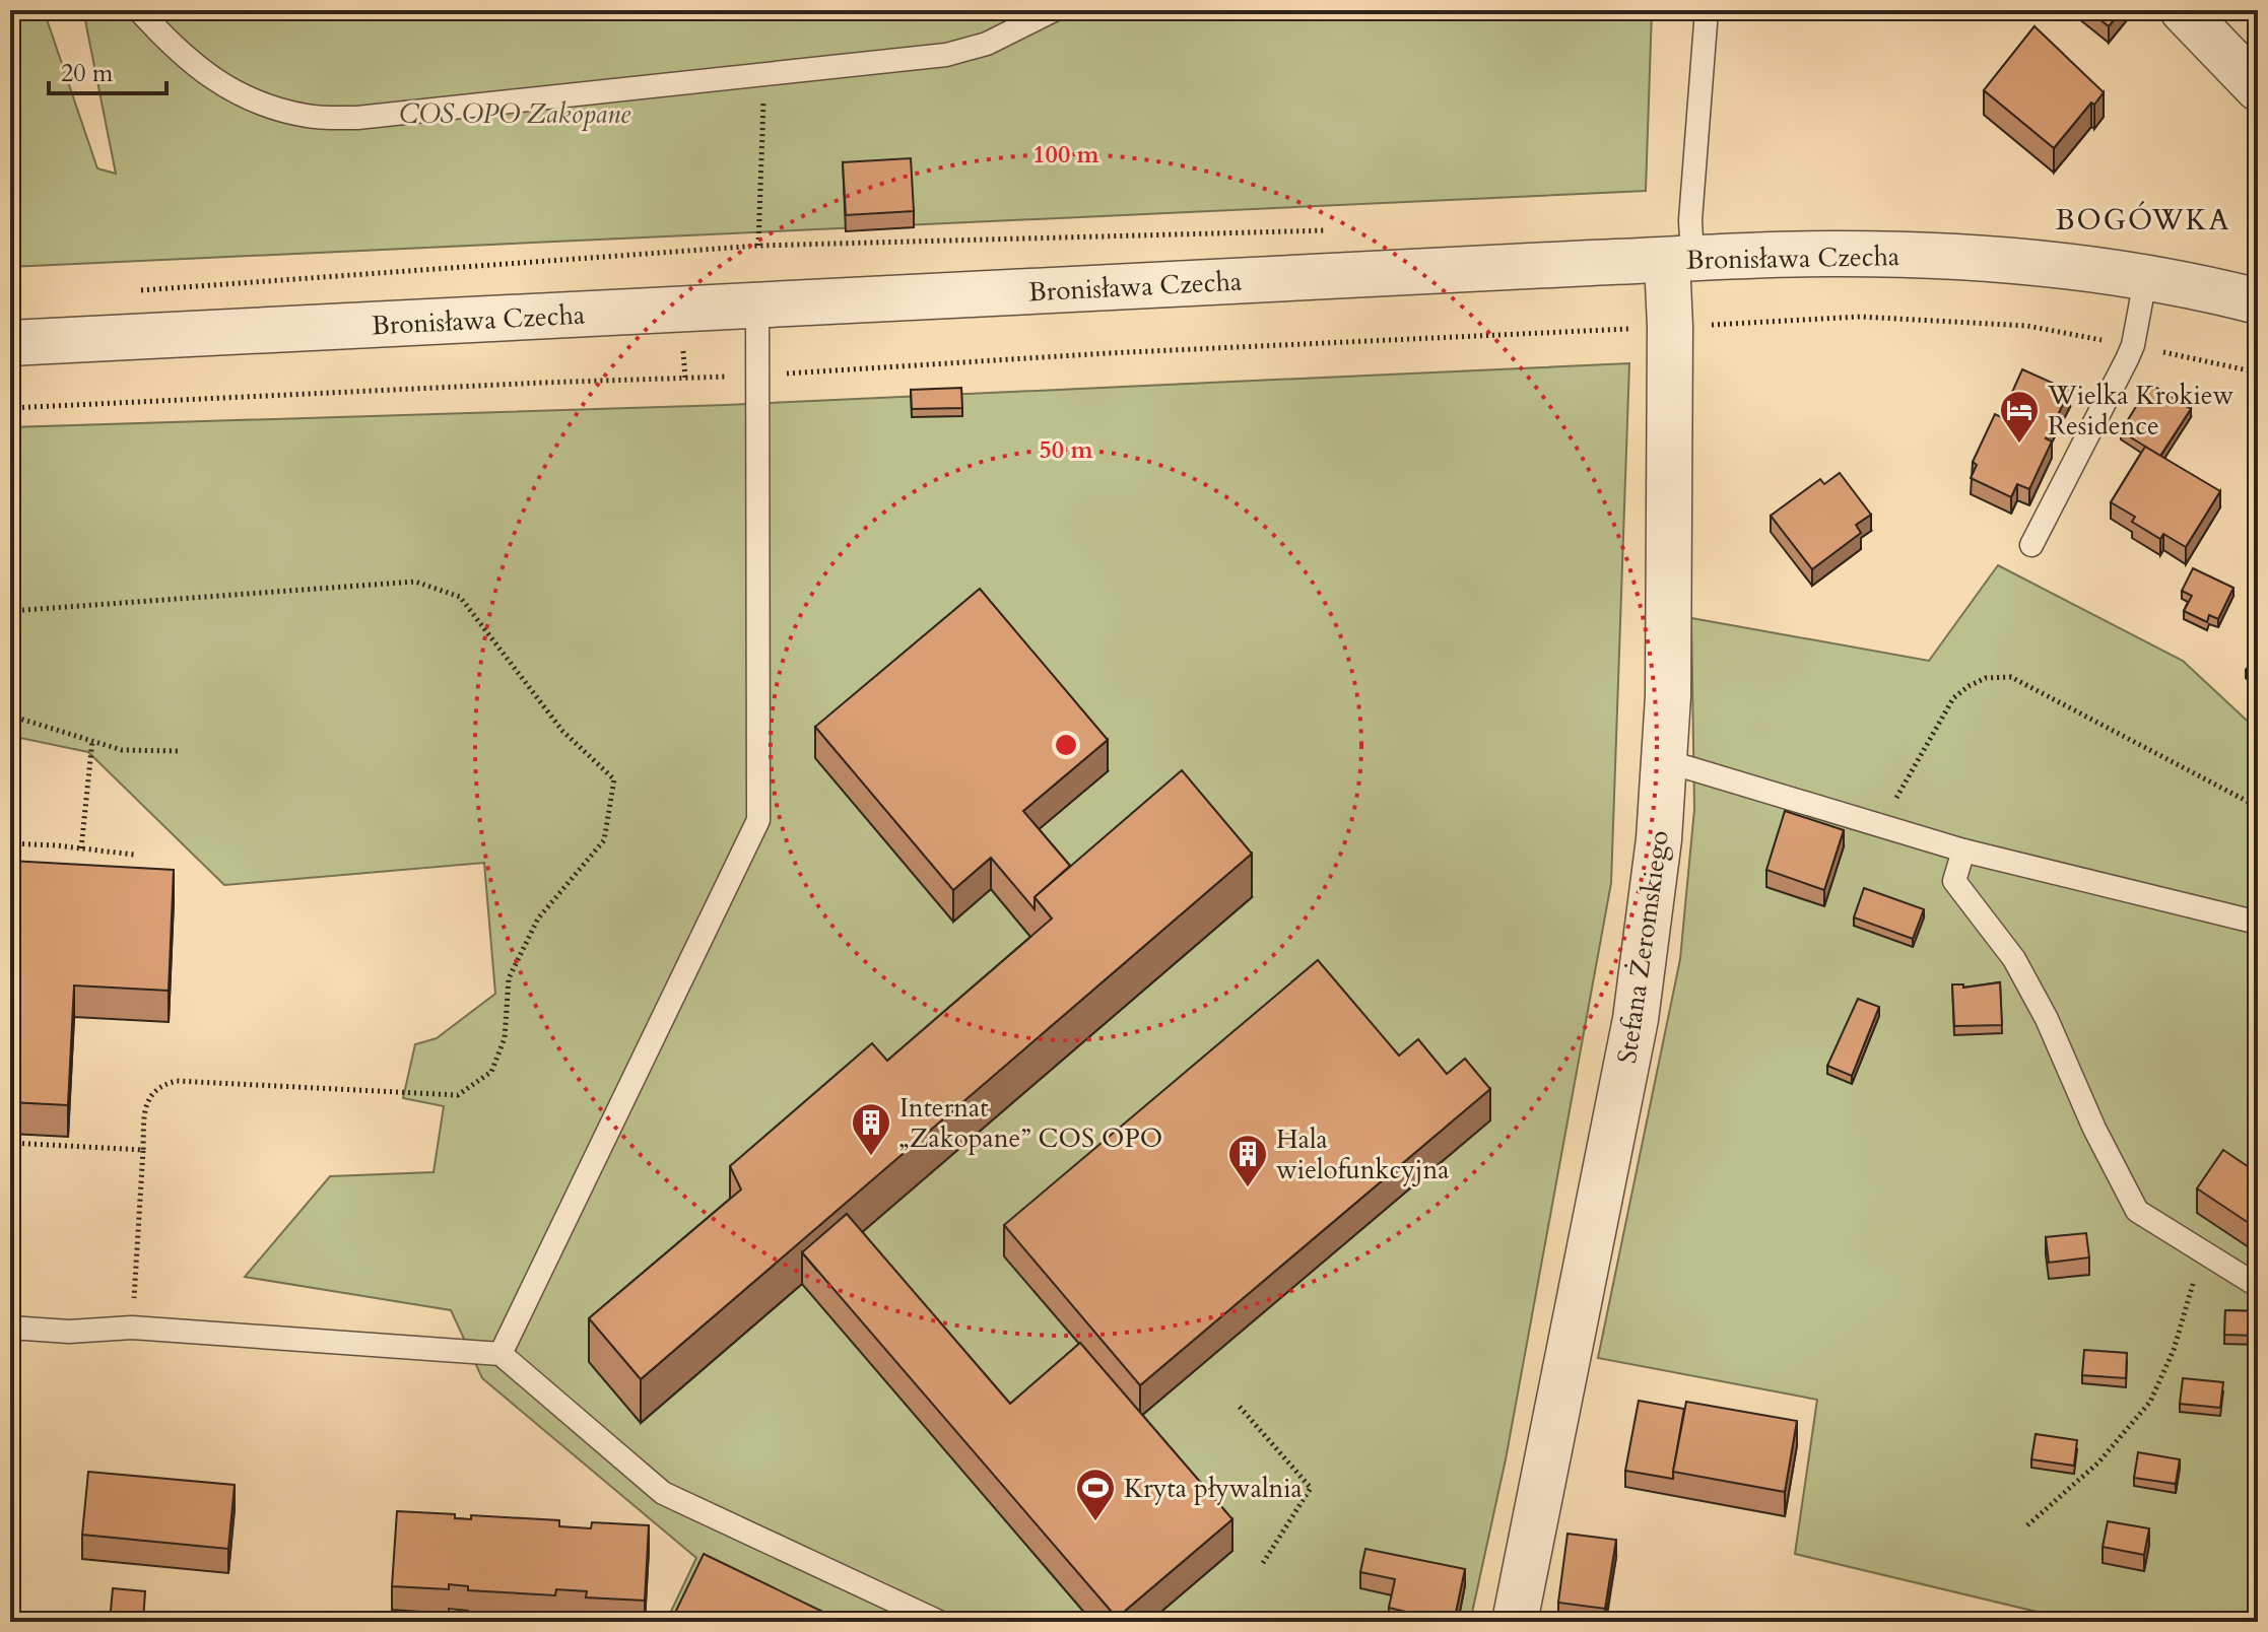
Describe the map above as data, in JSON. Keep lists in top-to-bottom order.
{
  "streets": {
    "street": ["Bronisława Czecha", "Stefana Żeromskiego"]
  },
  "crossings": [
    ["Bronisława Czecha", "Stefana Żeromskiego"]
  ],
  "districts": ["BOGÓWKA"],
  "parks": ["COS OPO Zakopane"],
  "places": {
    "hotel": ["Wielka Krokiew Residence"],
    "building": ["Internat „Zakopane” COS OPO", "Hala wielofunkcyjna"],
    "sports": ["Kryta pływalnia"]
  },
  "scale_bar": "20 m",
  "rings": ["100 m", "50 m"]
}
